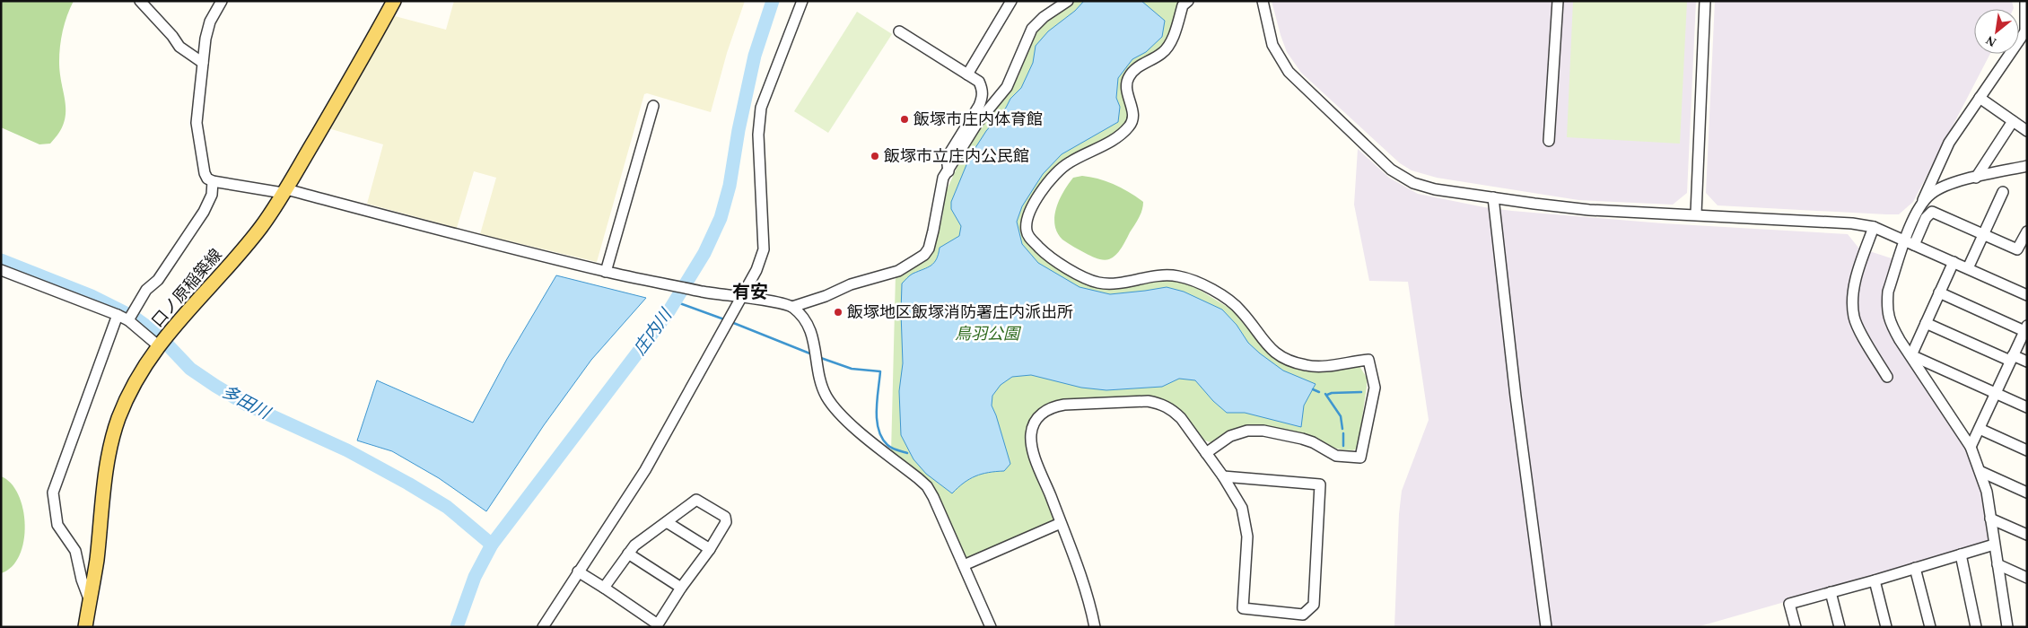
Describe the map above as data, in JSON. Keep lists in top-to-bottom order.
{
  "streets": {
    "main road": ["口ノ原稲築線"]
  },
  "districts": ["有安"],
  "water": ["庄内川", "多田川"],
  "parks": ["鳥羽公園"],
  "places": ["飯塚市庄内体育館", "飯塚市立庄内公民館", "飯塚地区飯塚消防署庄内派出所"],
  "north": "bottom left"
}
